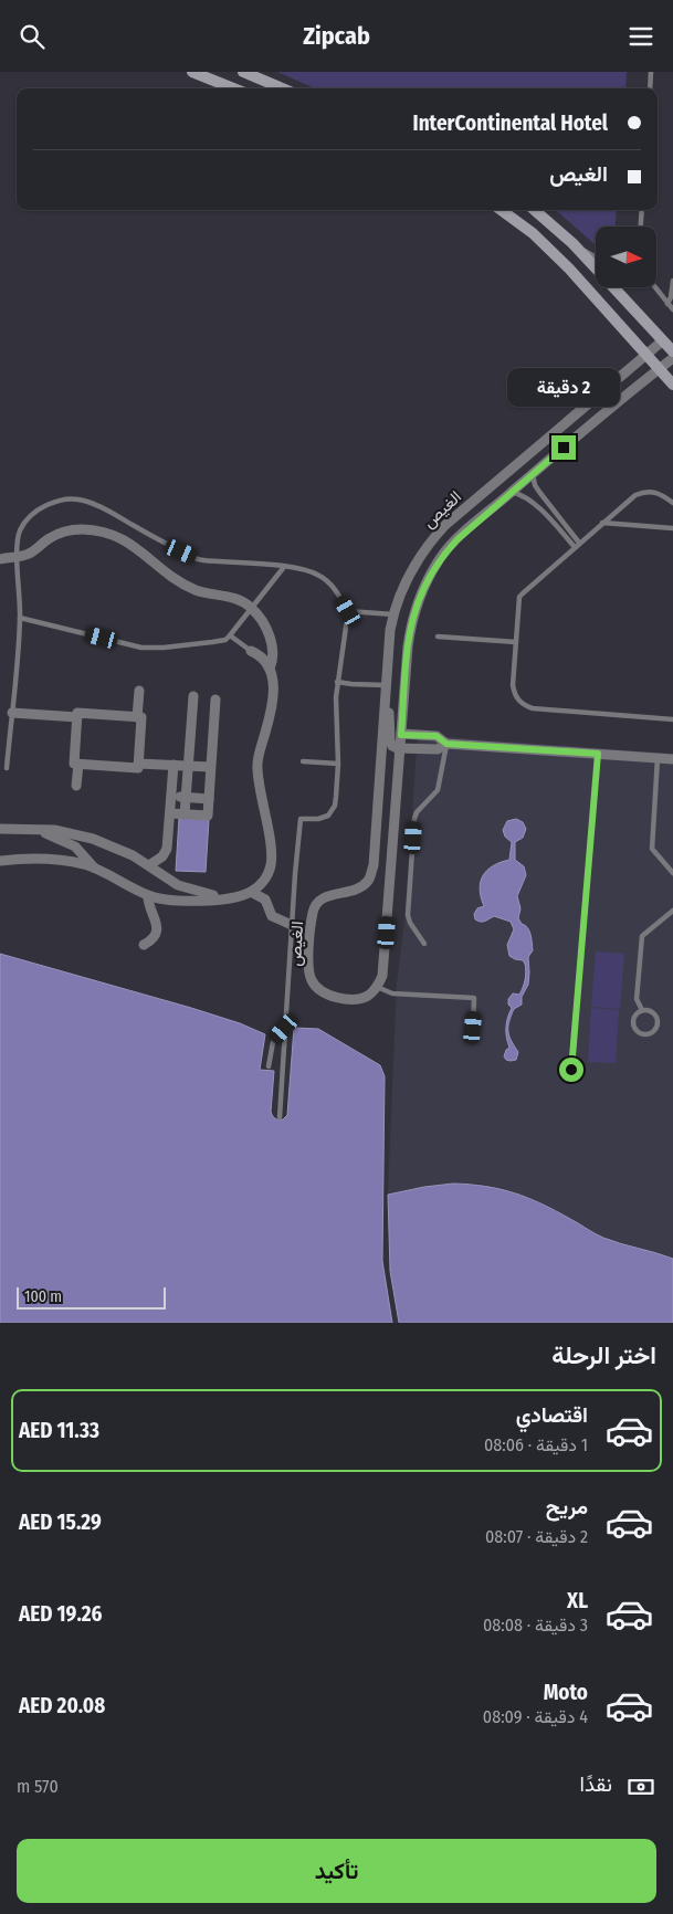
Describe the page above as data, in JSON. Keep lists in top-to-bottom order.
{
  "streets": {
    "street": ["الغيص"]
  },
  "scale_bar": "100 m",
  "north": "right",
  "page": {
    "header": "Zipcab",
    "banner": ["InterContinental Hotel", "الغيص"],
    "bubble": "2 دقيقة",
    "scale": "100 m",
    "heading": "اختر الرحلة",
    "list": [
      {
        "name": "اقتصادي",
        "note": "1 دقيقة · 08:06",
        "value": "AED 11.33"
      },
      {
        "name": "مريح",
        "note": "2 دقيقة · 08:07",
        "value": "AED 15.29"
      },
      {
        "name": "XL",
        "note": "3 دقيقة · 08:08",
        "value": "AED 19.26"
      },
      {
        "name": "Moto",
        "note": "4 دقيقة · 08:09",
        "value": "AED 20.08"
      }
    ],
    "pay": ["نقدًا", "570 m"],
    "buttons": "تأكيد"
  }
}
